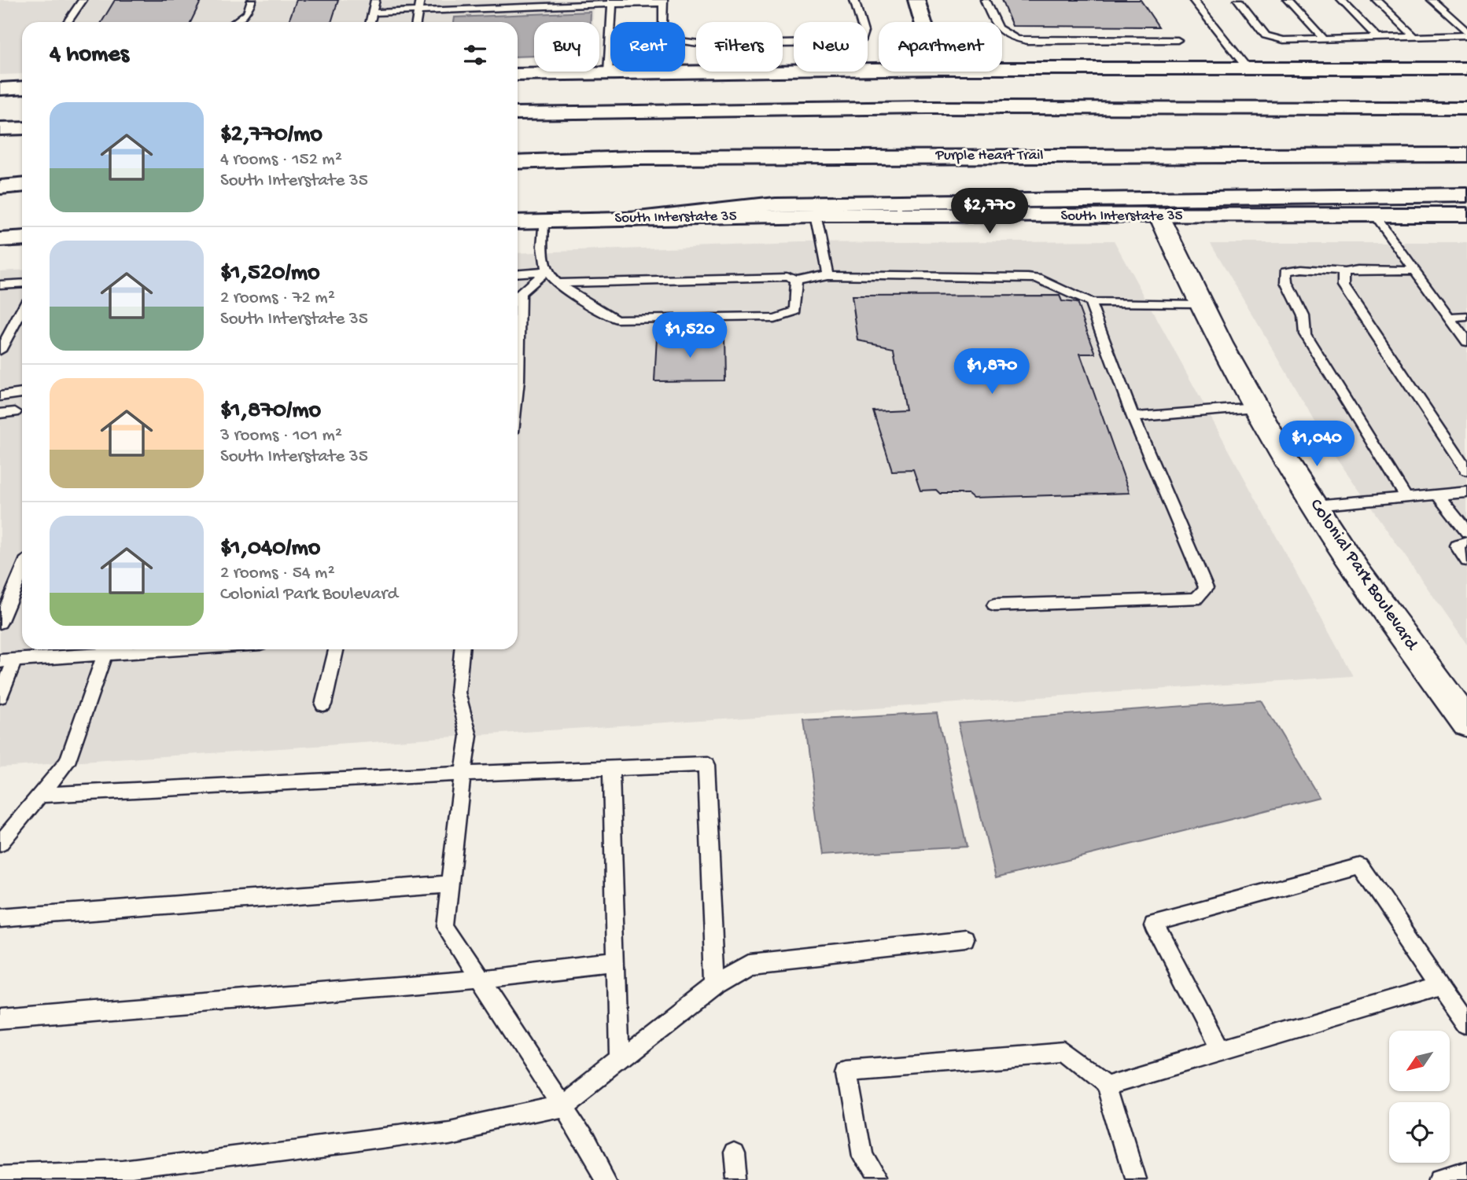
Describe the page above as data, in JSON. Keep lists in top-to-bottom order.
{
  "streets": {
    "main road": ["Purple Heart Trail", "South Interstate 35"],
    "street": ["Colonial Park Boulevard"]
  },
  "crossings": [
    ["South Interstate 35", "Colonial Park Boulevard"]
  ],
  "north": "bottom left",
  "page": {
    "chip": [
      "Buy",
      "Rent",
      "Filters",
      "New",
      "Apartment"
    ],
    "heading": "4 homes",
    "list": [
      {
        "name": "$2,770/mo",
        "note": "4 rooms · 152 m² · South Interstate 35"
      },
      {
        "name": "$1,520/mo",
        "note": "2 rooms · 72 m² · South Interstate 35"
      },
      {
        "name": "$1,870/mo",
        "note": "3 rooms · 101 m² · South Interstate 35"
      },
      {
        "name": "$1,040/mo",
        "note": "2 rooms · 54 m² · Colonial Park Boulevard"
      }
    ],
    "price": [
      "$2,770",
      "$1,520",
      "$1,870",
      "$1,040"
    ]
  }
}
